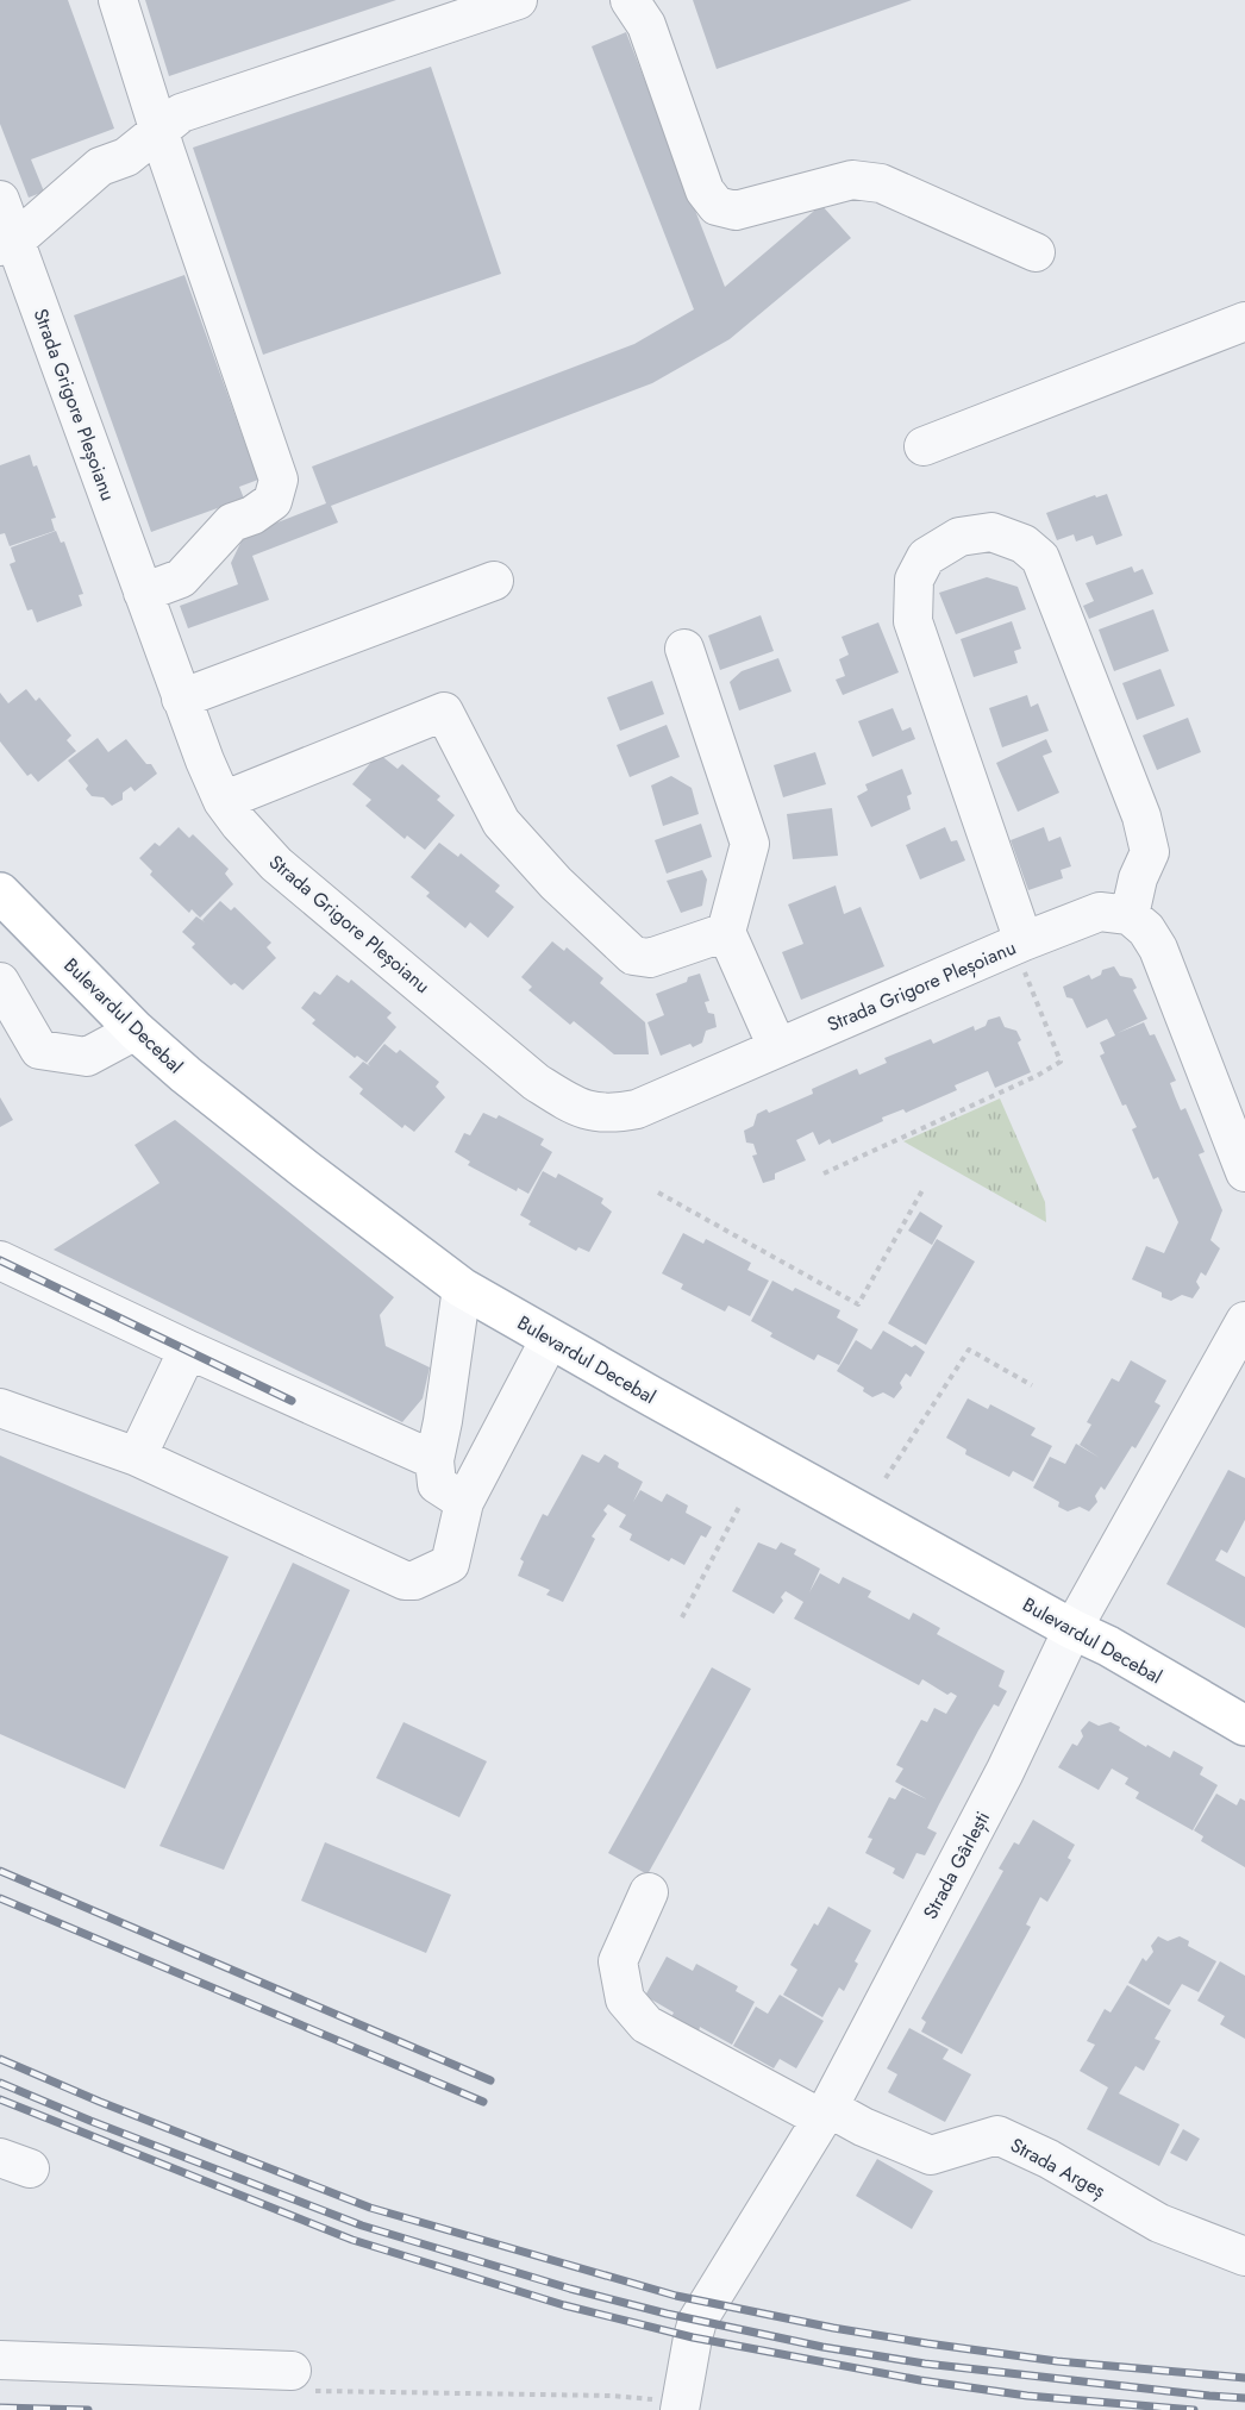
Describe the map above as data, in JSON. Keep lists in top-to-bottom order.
{
  "streets": {
    "main road": ["Bulevardul Decebal"],
    "street": ["Strada Grigore Pleșoianu", "Strada Gârlești", "Strada Argeș"]
  },
  "crossings": [
    ["Bulevardul Decebal", "Strada Gârlești"],
    ["Strada Gârlești", "Strada Argeș"]
  ]
}
